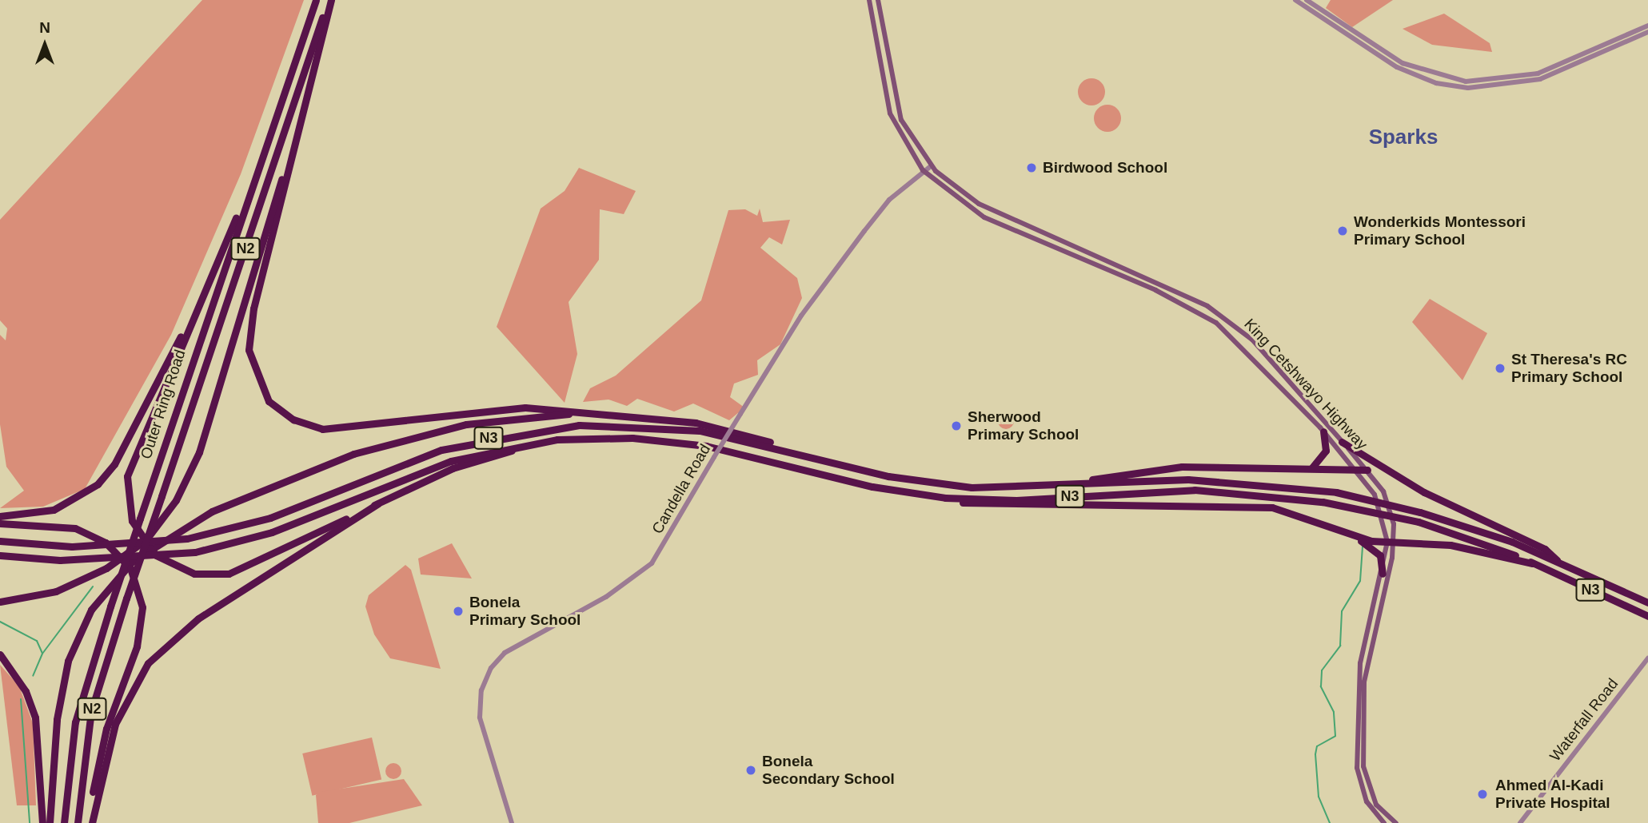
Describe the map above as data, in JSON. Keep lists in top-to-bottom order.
{
  "streets": {
    "highway": ["N2", "Outer Ring Road", "N3"],
    "main road": ["King Cetshwayo Highway"],
    "street": ["Candella Road", "Waterfall Road"]
  },
  "crossings": [
    ["King Cetshwayo Highway", "Candella Road"]
  ],
  "districts": ["Sparks"],
  "places": [
    "Birdwood School",
    "Wonderkids Montessori Primary School",
    "St Theresa's RC Primary School",
    "Sherwood Primary School",
    "Bonela Primary School",
    "Bonela Secondary School",
    "Ahmed Al-Kadi Private Hospital"
  ],
  "north": "top"
}
